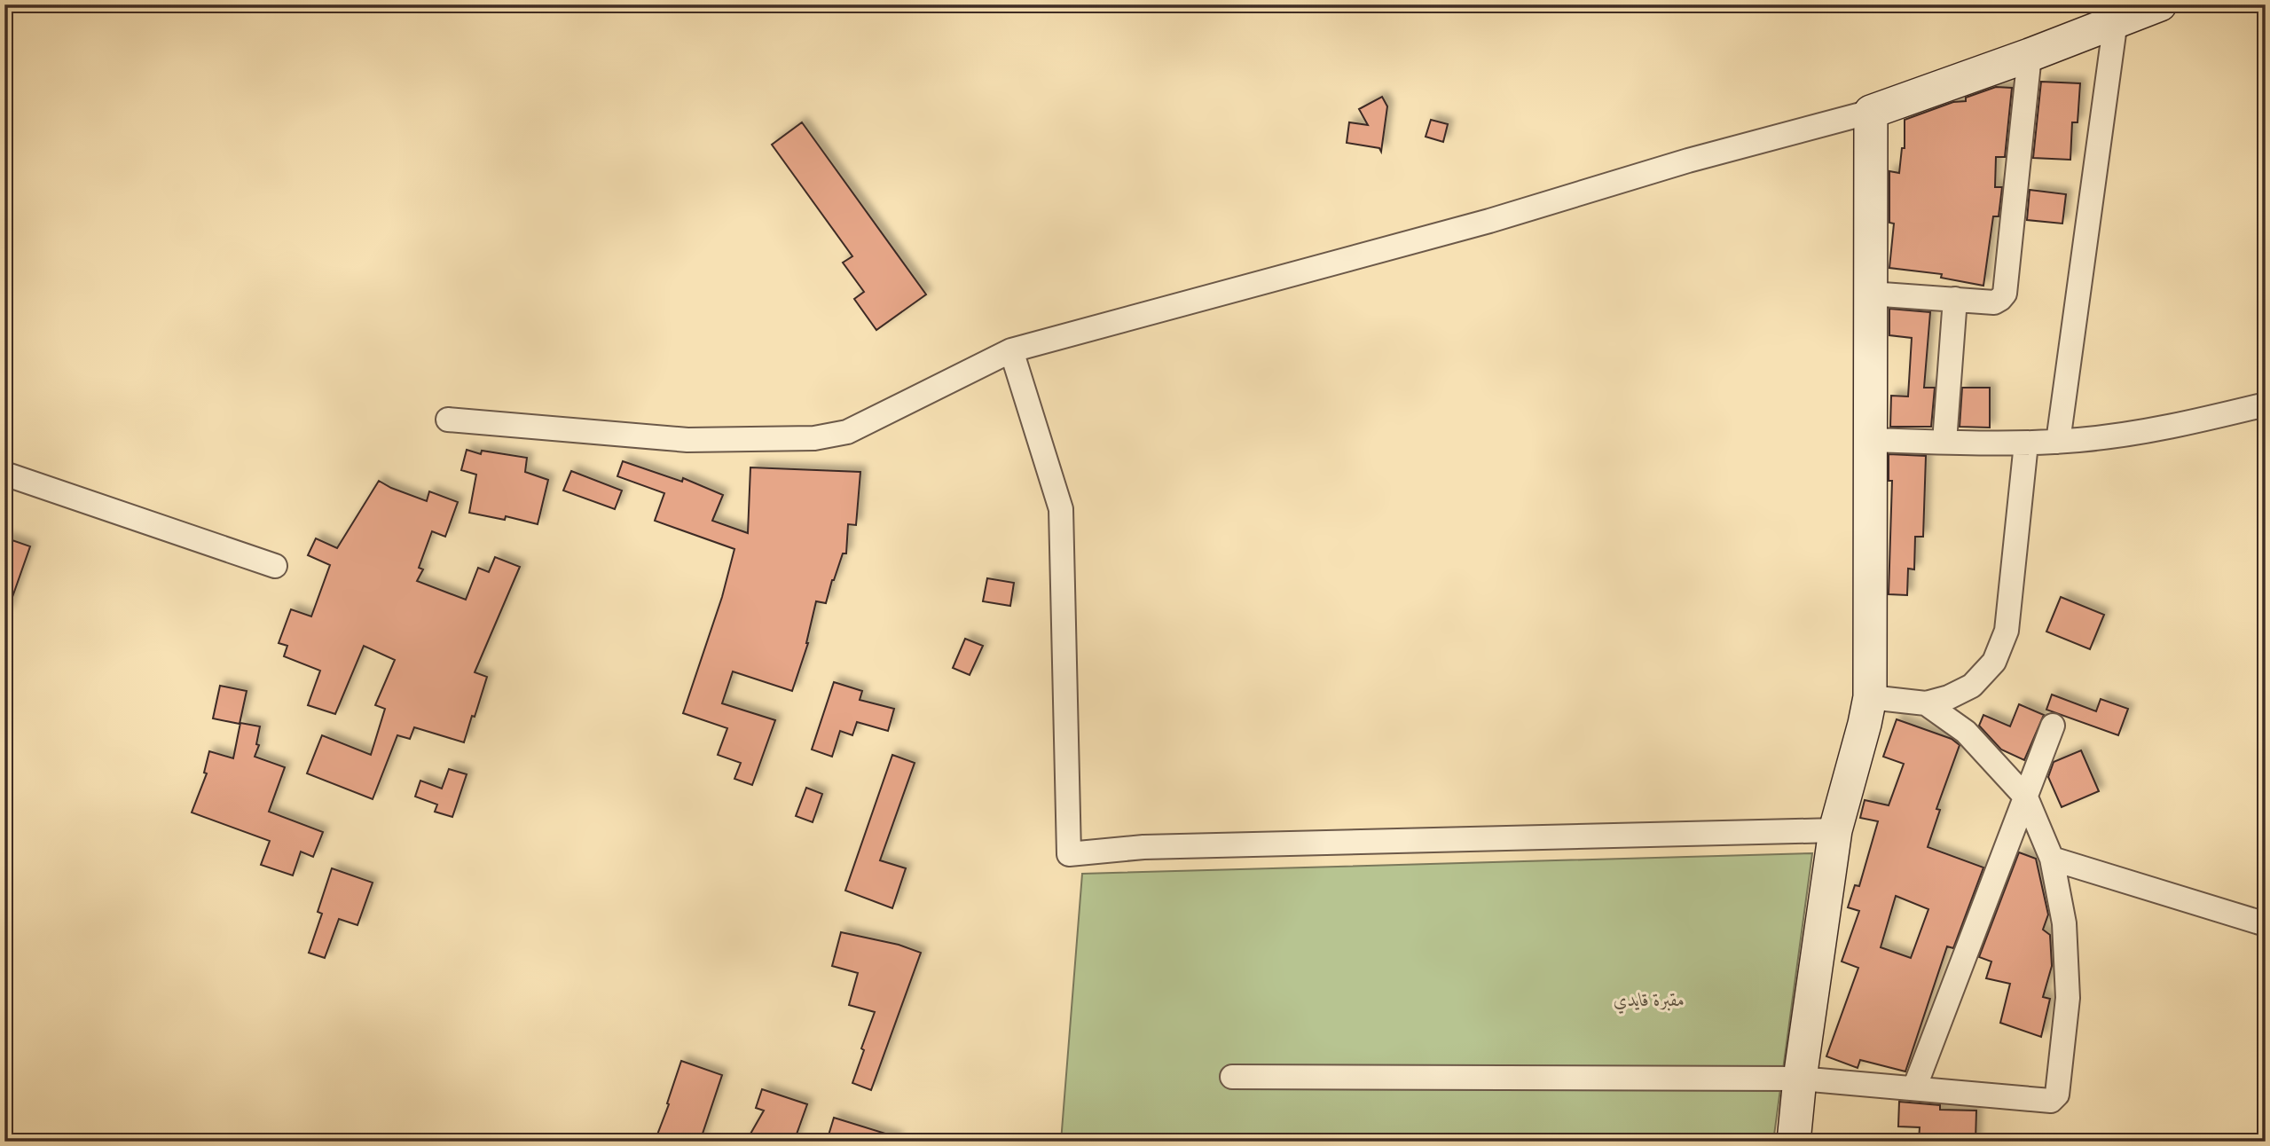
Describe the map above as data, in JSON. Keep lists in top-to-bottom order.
{
  "parks": ["مقبرة قايدي"]
}
